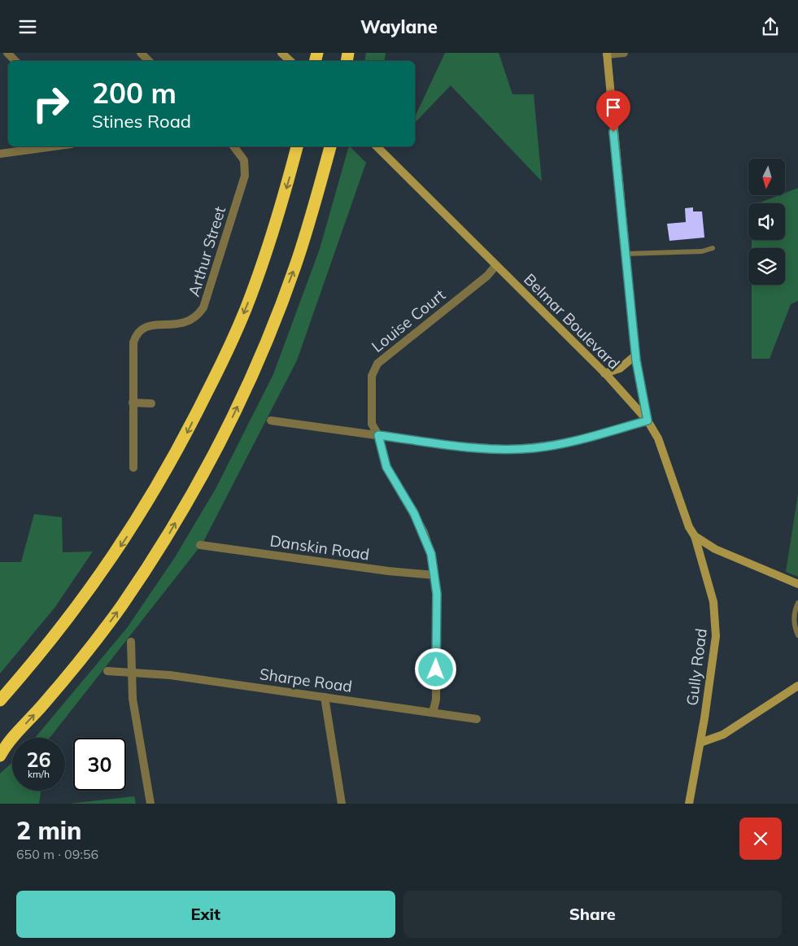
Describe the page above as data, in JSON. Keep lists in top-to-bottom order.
{
  "streets": {
    "street": [
      "Arthur Street",
      "Louise Court",
      "Belmar Boulevard",
      "Danskin Road",
      "Gully Road",
      "Sharpe Road"
    ]
  },
  "crossings": [
    ["Louise Court", "Belmar Boulevard"],
    ["Louise Court", "Danskin Road"],
    ["Louise Court", "Sharpe Road"],
    ["Belmar Boulevard", "Gully Road"]
  ],
  "north": "bottom",
  "page": {
    "header": "Waylane",
    "turn": ["200 m", "Stines Road"],
    "speed": "26 km/h",
    "limit": "30",
    "heading": ["2 min", "650 m · 09:56"],
    "buttons": ["Exit", "Share"]
  }
}
